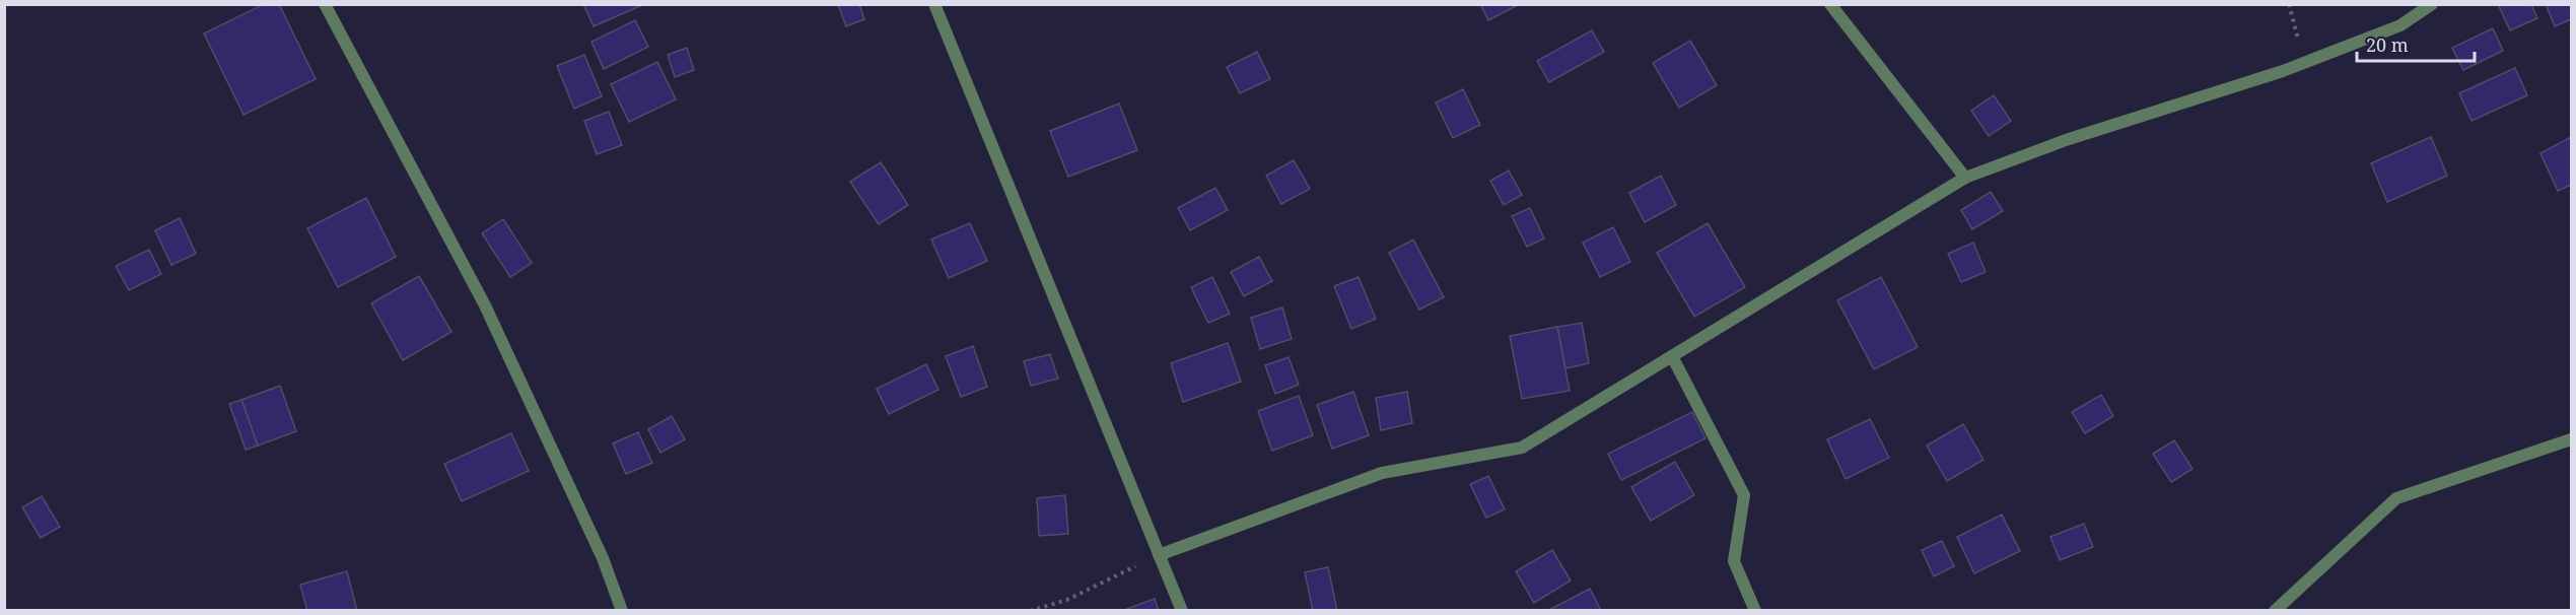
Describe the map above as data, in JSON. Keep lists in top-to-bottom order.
{
  "scale_bar": "20 m"
}
